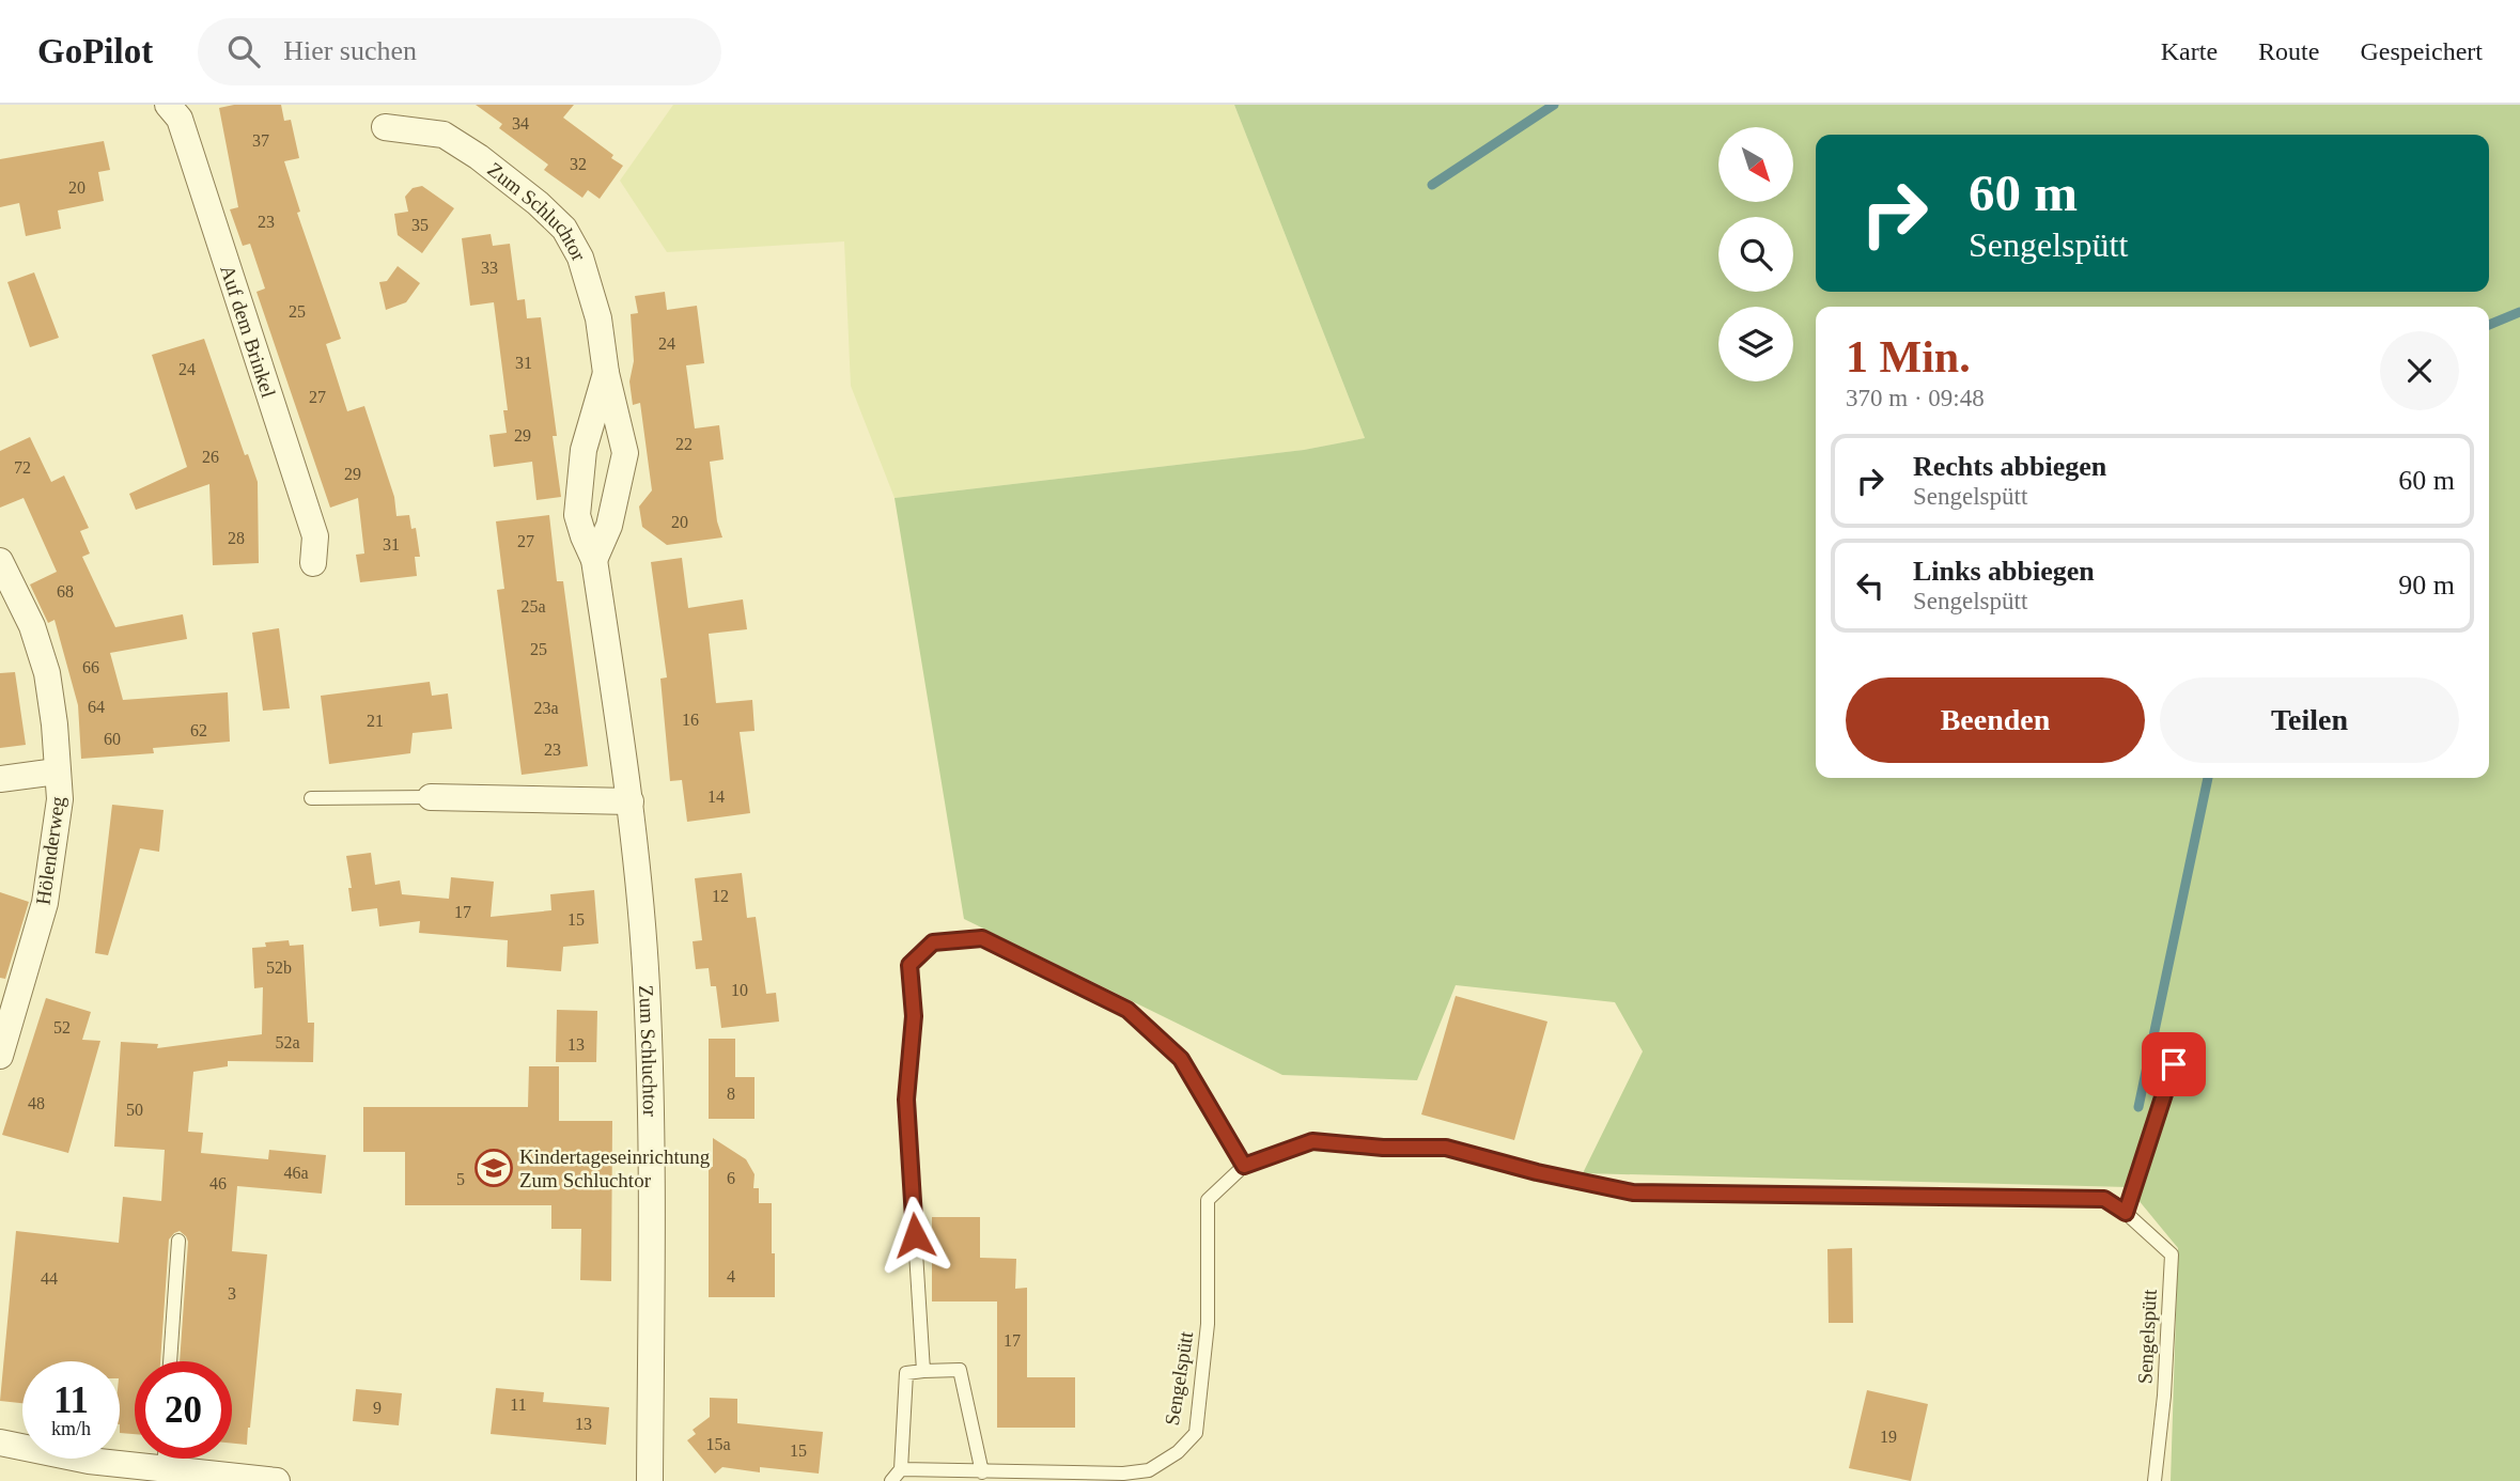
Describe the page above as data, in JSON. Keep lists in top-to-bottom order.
{
  "streets": {
    "street": ["Zum Schluchtor", "Auf dem Brinkel", "Hölenderweg"],
    "lane": ["Sengelspütt"]
  },
  "places": {
    "school or university": ["Kindertageseinrichtung Zum Schluchtor"]
  },
  "house_numbers": [
    "34",
    "37",
    "32",
    "20",
    "23",
    "35",
    "33",
    "25",
    "24",
    "31",
    "24",
    "27",
    "29",
    "22",
    "26",
    "72",
    "29",
    "20",
    "28",
    "27",
    "31",
    "68",
    "25a",
    "25",
    "66",
    "64",
    "23a",
    "16",
    "21",
    "62",
    "60",
    "23",
    "14",
    "12",
    "17",
    "15",
    "52b",
    "10",
    "52",
    "52a",
    "13",
    "8",
    "48",
    "50",
    "46a",
    "6",
    "5",
    "46",
    "4",
    "44",
    "3",
    "17",
    "11",
    "9",
    "13",
    "19",
    "15a",
    "15"
  ],
  "north": "bottom right",
  "page": {
    "header": "GoPilot",
    "search": "Hier suchen",
    "nav": ["Karte", "Route", "Gespeichert"],
    "turn": ["60 m", "Sengelspütt"],
    "heading": ["1 Min.", "370 m · 09:48"],
    "list": [
      {
        "name": "Rechts abbiegen",
        "note": "Sengelspütt",
        "value": "60 m"
      },
      {
        "name": "Links abbiegen",
        "note": "Sengelspütt",
        "value": "90 m"
      }
    ],
    "buttons": ["Beenden", "Teilen"],
    "speed": "11 km/h",
    "limit": "20"
  }
}
